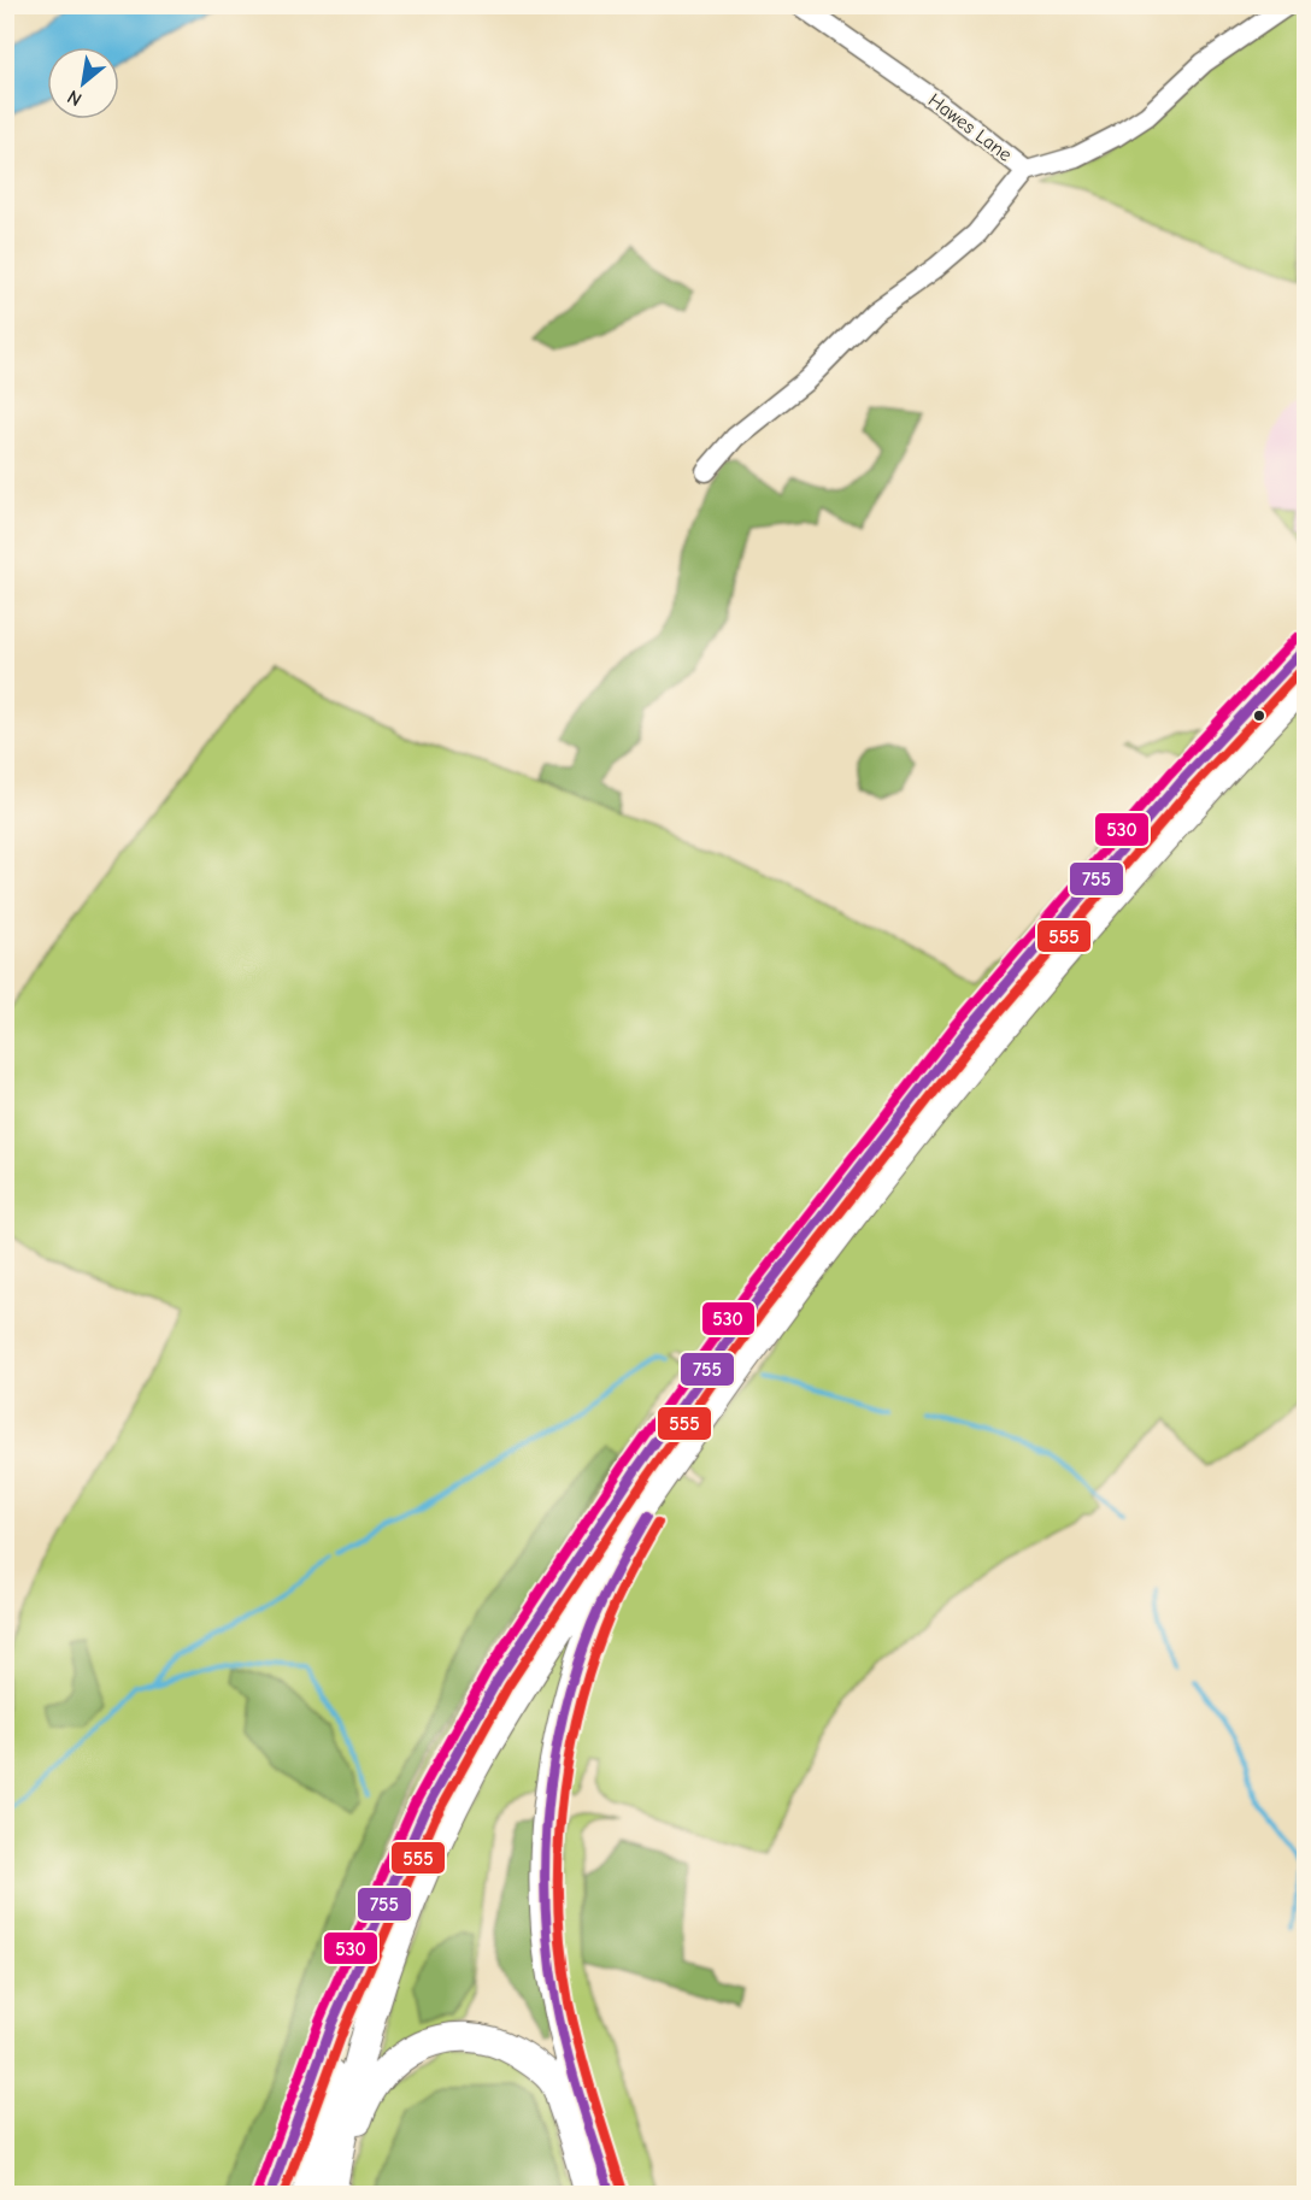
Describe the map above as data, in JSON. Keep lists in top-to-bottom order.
{
  "streets": {
    "street": ["Hawes Lane"]
  },
  "lines": ["transit line 530", "transit line 755", "transit line 555"],
  "north": "bottom left"
}
